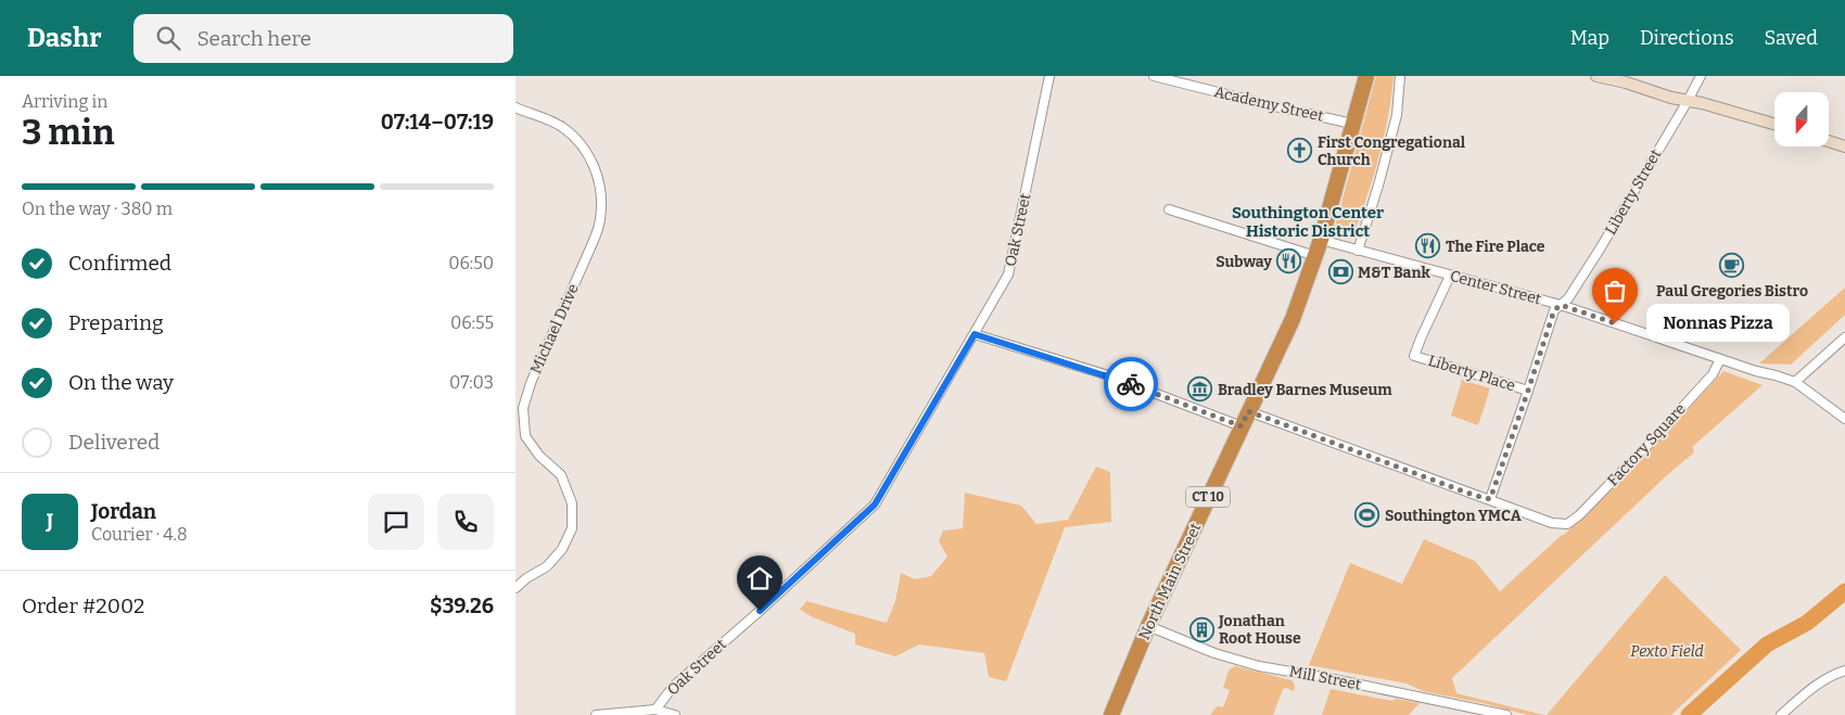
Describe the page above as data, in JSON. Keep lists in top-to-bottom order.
{
  "streets": {
    "highway": ["CT 10", "North Main Street"],
    "street": [
      "Academy Street",
      "Liberty Street",
      "Oak Street",
      "Center Street",
      "Michael Drive",
      "Liberty Place",
      "Factory Square",
      "Mill Street"
    ]
  },
  "crossings": [
    ["Academy Street", "CT 10"],
    ["Liberty Street", "Center Street"],
    ["Liberty Street", "Liberty Place"],
    ["Liberty Street", "Factory Square"],
    ["Center Street", "Liberty Place"],
    ["Center Street", "Factory Square"],
    ["Center Street", "CT 10"],
    ["Center Street", "North Main Street"],
    ["CT 10", "North Main Street"],
    ["North Main Street", "Mill Street"]
  ],
  "districts": ["Southington Center Historic District"],
  "parks": ["Pexto Field"],
  "places": {
    "church": ["First Congregational Church"],
    "restaurant": ["The Fire Place", "Subway"],
    "cafe": ["Paul Gregories Bistro"],
    "bank": ["M&T Bank"],
    "other": ["Nonnas Pizza"],
    "museum": ["Bradley Barnes Museum"],
    "sports": ["Southington YMCA"],
    "building": ["Jonathan Root House"]
  },
  "north": "bottom",
  "page": {
    "header": "Dashr",
    "search": "Search here",
    "nav": ["Map", "Directions", "Saved"],
    "heading": ["3 min", "Arriving in", "07:14–07:19"],
    "panel": [
      "Jordan",
      "Courier · 4.8",
      "Order #2002",
      "$39.26"
    ],
    "bar": "On the way · 380 m",
    "list": [
      ["Confirmed", "06:50"],
      ["Preparing", "06:55"],
      ["On the way", "07:03"],
      "Delivered"
    ],
    "bubble": "Nonnas Pizza",
    "round": "J"
  }
}
